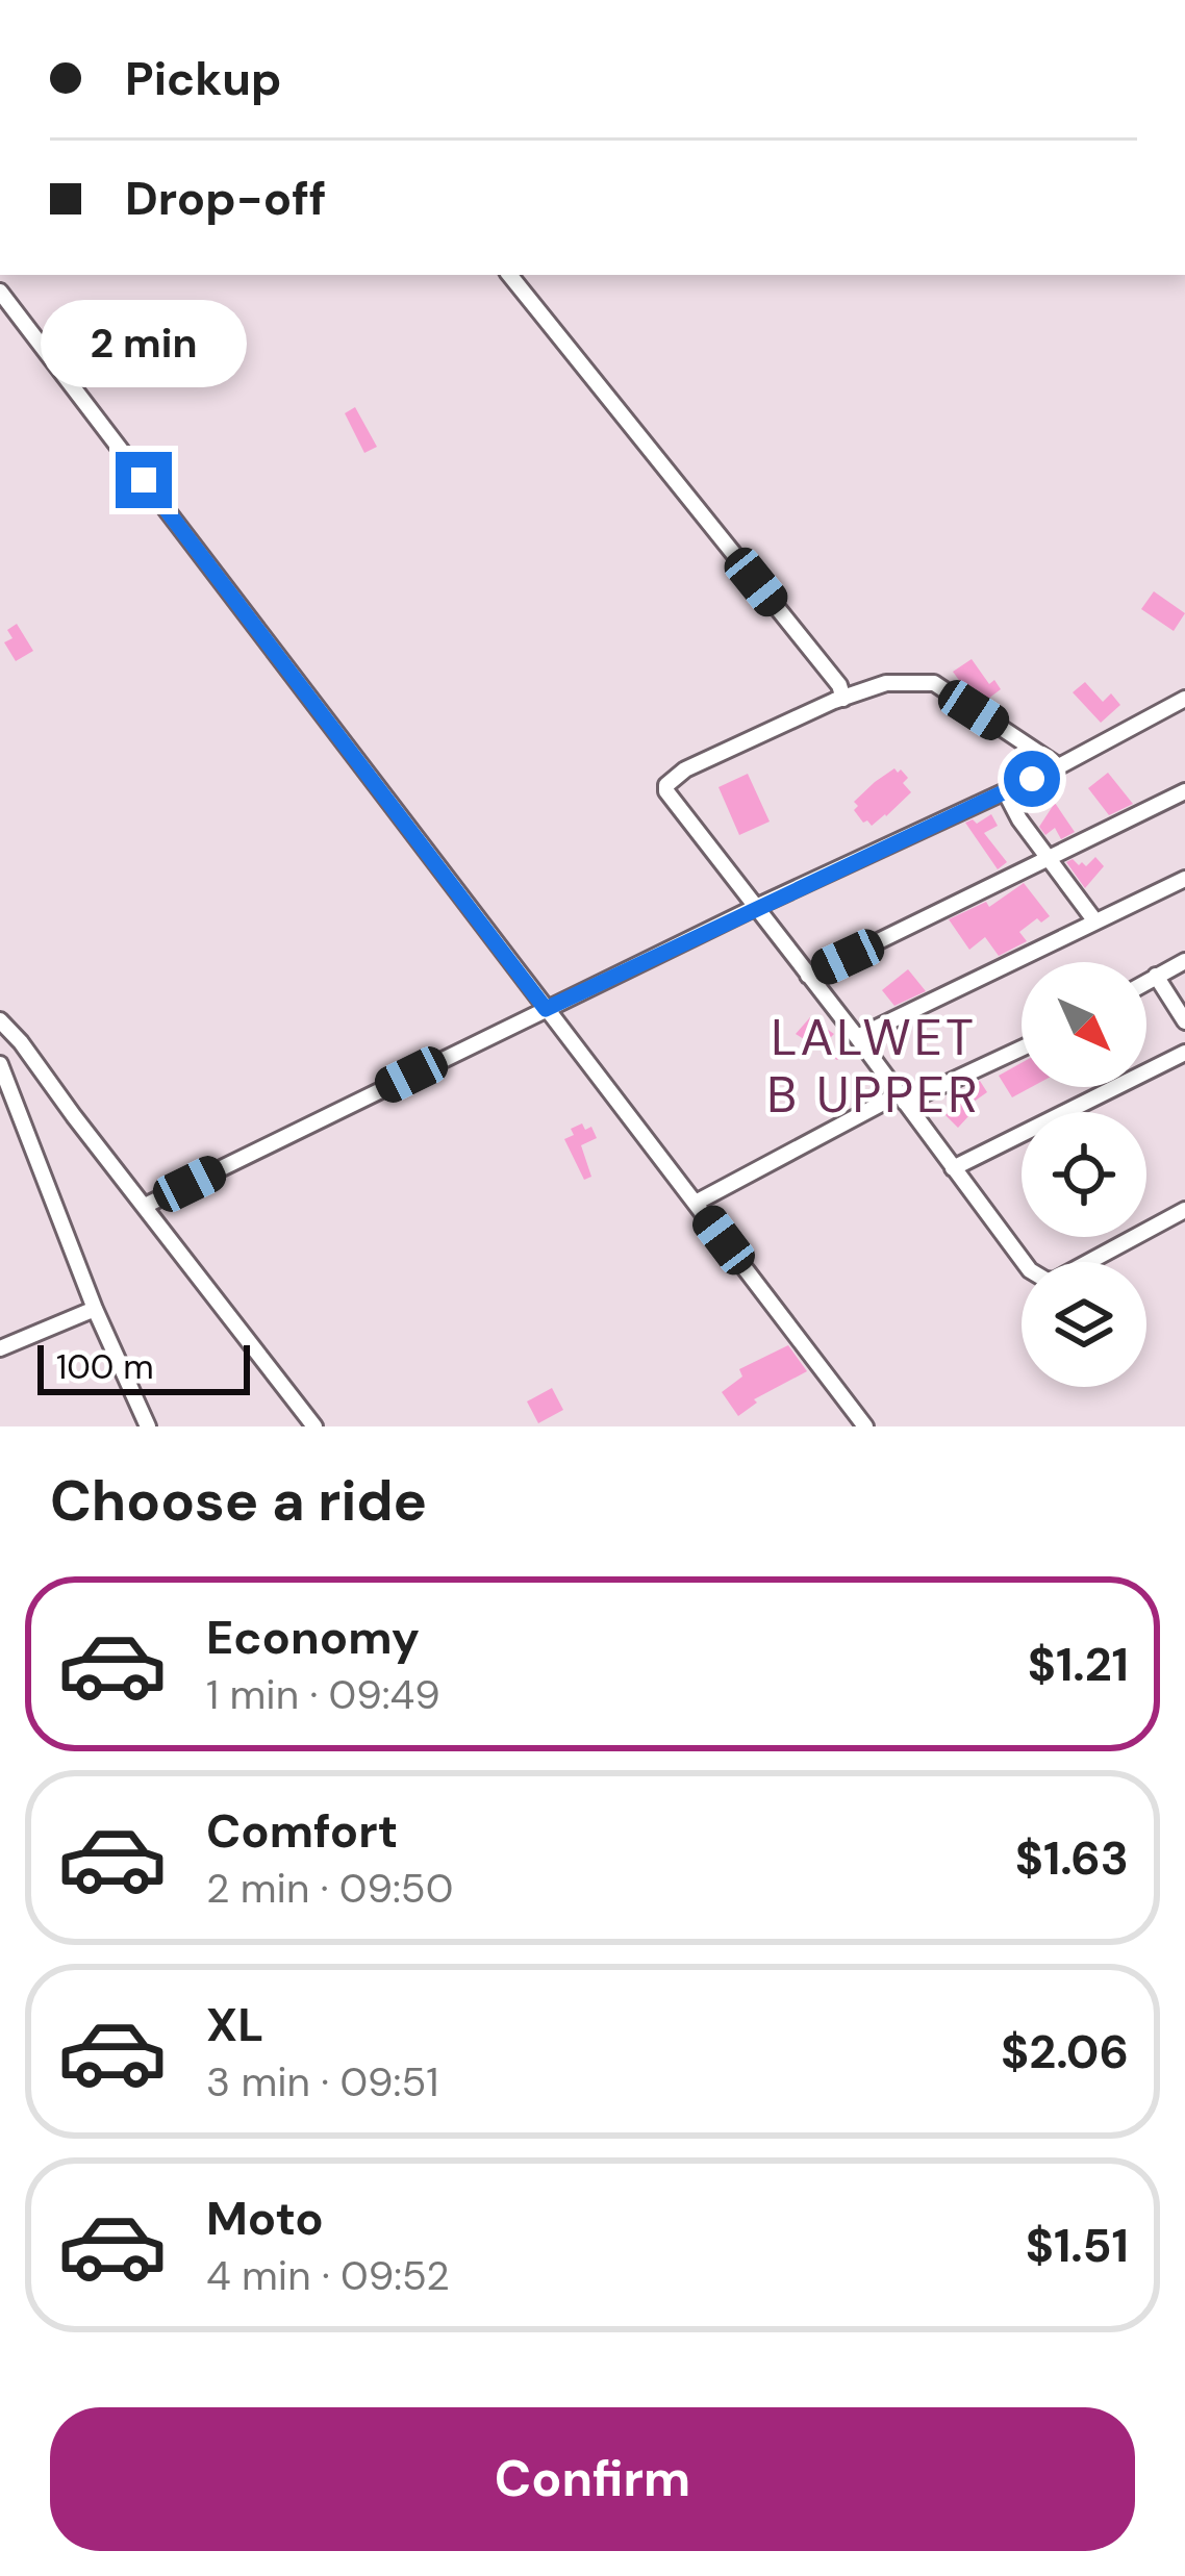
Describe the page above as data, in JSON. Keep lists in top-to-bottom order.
{
  "districts": ["LALWET B UPPER"],
  "scale_bar": "100 m",
  "north": "bottom right",
  "page": {
    "banner": ["Pickup", "Drop-off"],
    "bubble": "2 min",
    "scale": "100 m",
    "heading": "Choose a ride",
    "list": [
      {
        "name": "Economy",
        "note": "1 min · 09:49",
        "value": "$1.21"
      },
      {
        "name": "Comfort",
        "note": "2 min · 09:50",
        "value": "$1.63"
      },
      {
        "name": "XL",
        "note": "3 min · 09:51",
        "value": "$2.06"
      },
      {
        "name": "Moto",
        "note": "4 min · 09:52",
        "value": "$1.51"
      }
    ],
    "buttons": "Confirm"
  }
}
